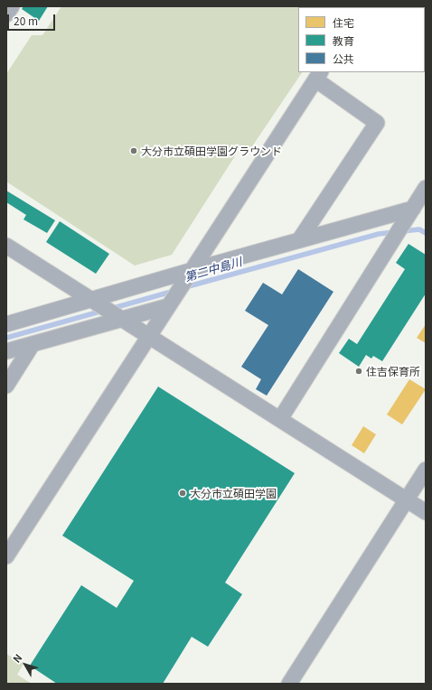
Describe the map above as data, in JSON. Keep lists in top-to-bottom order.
{
  "water": ["第二中島川"],
  "places": ["大分市立碩田学園グラウンド", "住吉保育所", "大分市立碩田学園"],
  "legend": ["住宅", "教育", "公共"],
  "scale_bar": "20 m",
  "north": "top left"
}
